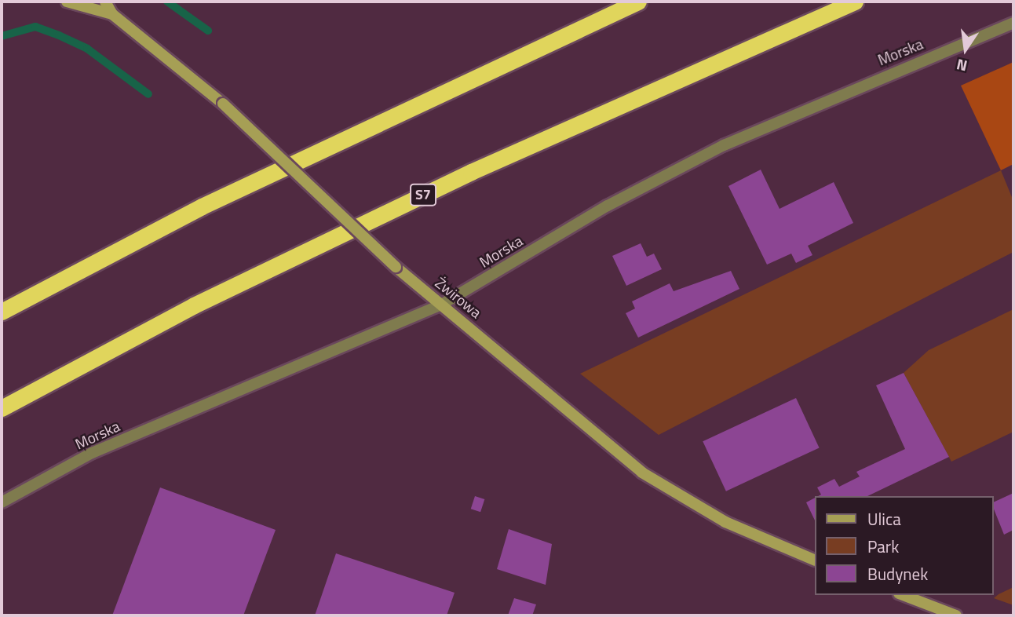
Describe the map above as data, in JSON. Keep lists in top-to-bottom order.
{
  "streets": {
    "highway": ["S7"],
    "street": ["Morska", "Żwirowa"]
  },
  "crossings": [
    ["Morska", "Żwirowa"]
  ],
  "legend": ["Ulica", "Park", "Budynek"],
  "north": "bottom"
}
